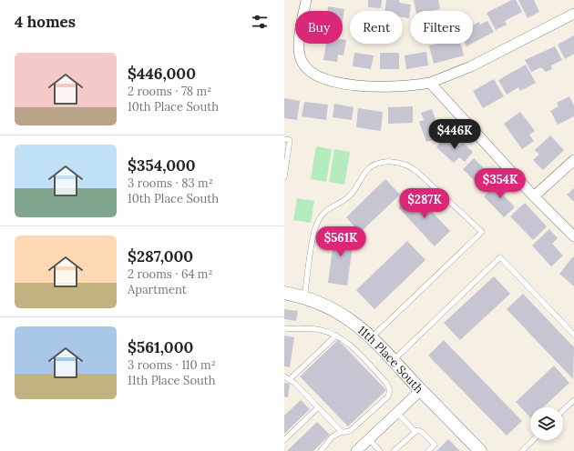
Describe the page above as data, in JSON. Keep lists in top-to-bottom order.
{
  "streets": {
    "street": ["11th Place South"]
  },
  "page": {
    "heading": "4 homes",
    "chip": ["Buy", "Rent", "Filters"],
    "list": [
      {
        "name": "$446,000",
        "note": "2 rooms · 78 m² · 10th Place South"
      },
      {
        "name": "$354,000",
        "note": "3 rooms · 83 m² · 10th Place South"
      },
      {
        "name": "$287,000",
        "note": "2 rooms · 64 m² · Apartment"
      },
      {
        "name": "$561,000",
        "note": "3 rooms · 110 m² · 11th Place South"
      }
    ],
    "price": [
      "$446K",
      "$354K",
      "$287K",
      "$561K"
    ]
  }
}
